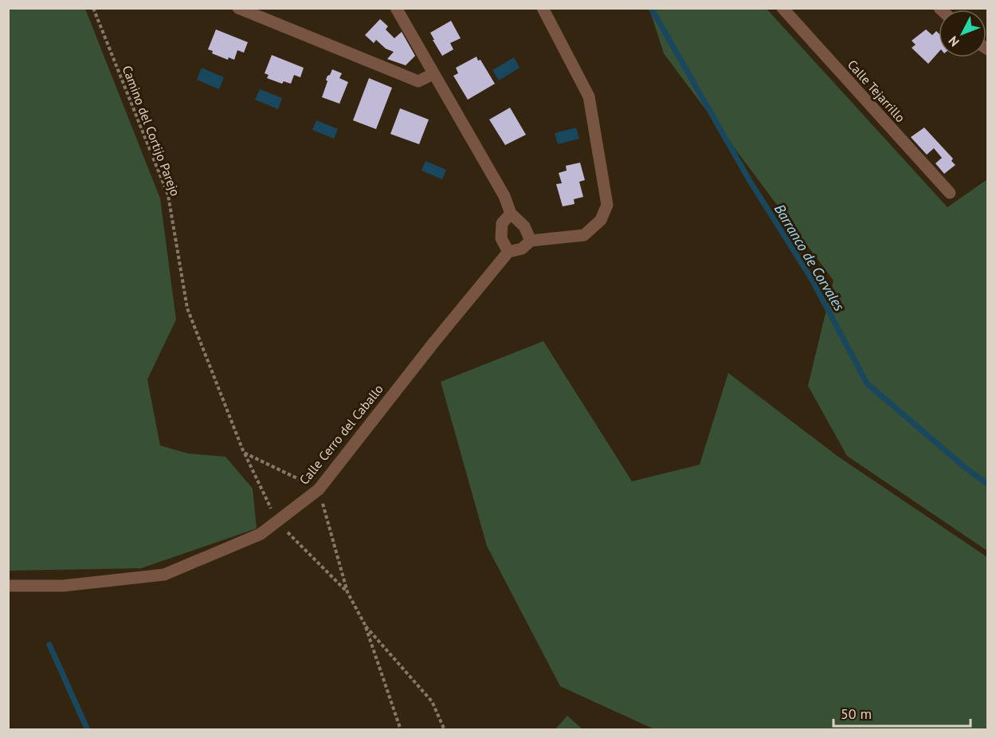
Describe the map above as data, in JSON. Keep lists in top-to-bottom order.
{
  "streets": {
    "street": ["Calle Tejarrillo", "Calle Cerro del Caballo"],
    "path": ["Camino del Cortijo Parejo"]
  },
  "crossings": [
    ["Camino del Cortijo Parejo", "Calle Cerro del Caballo"]
  ],
  "water": ["Barranco de Corvales"],
  "scale_bar": "50 m",
  "north": "bottom left"
}
